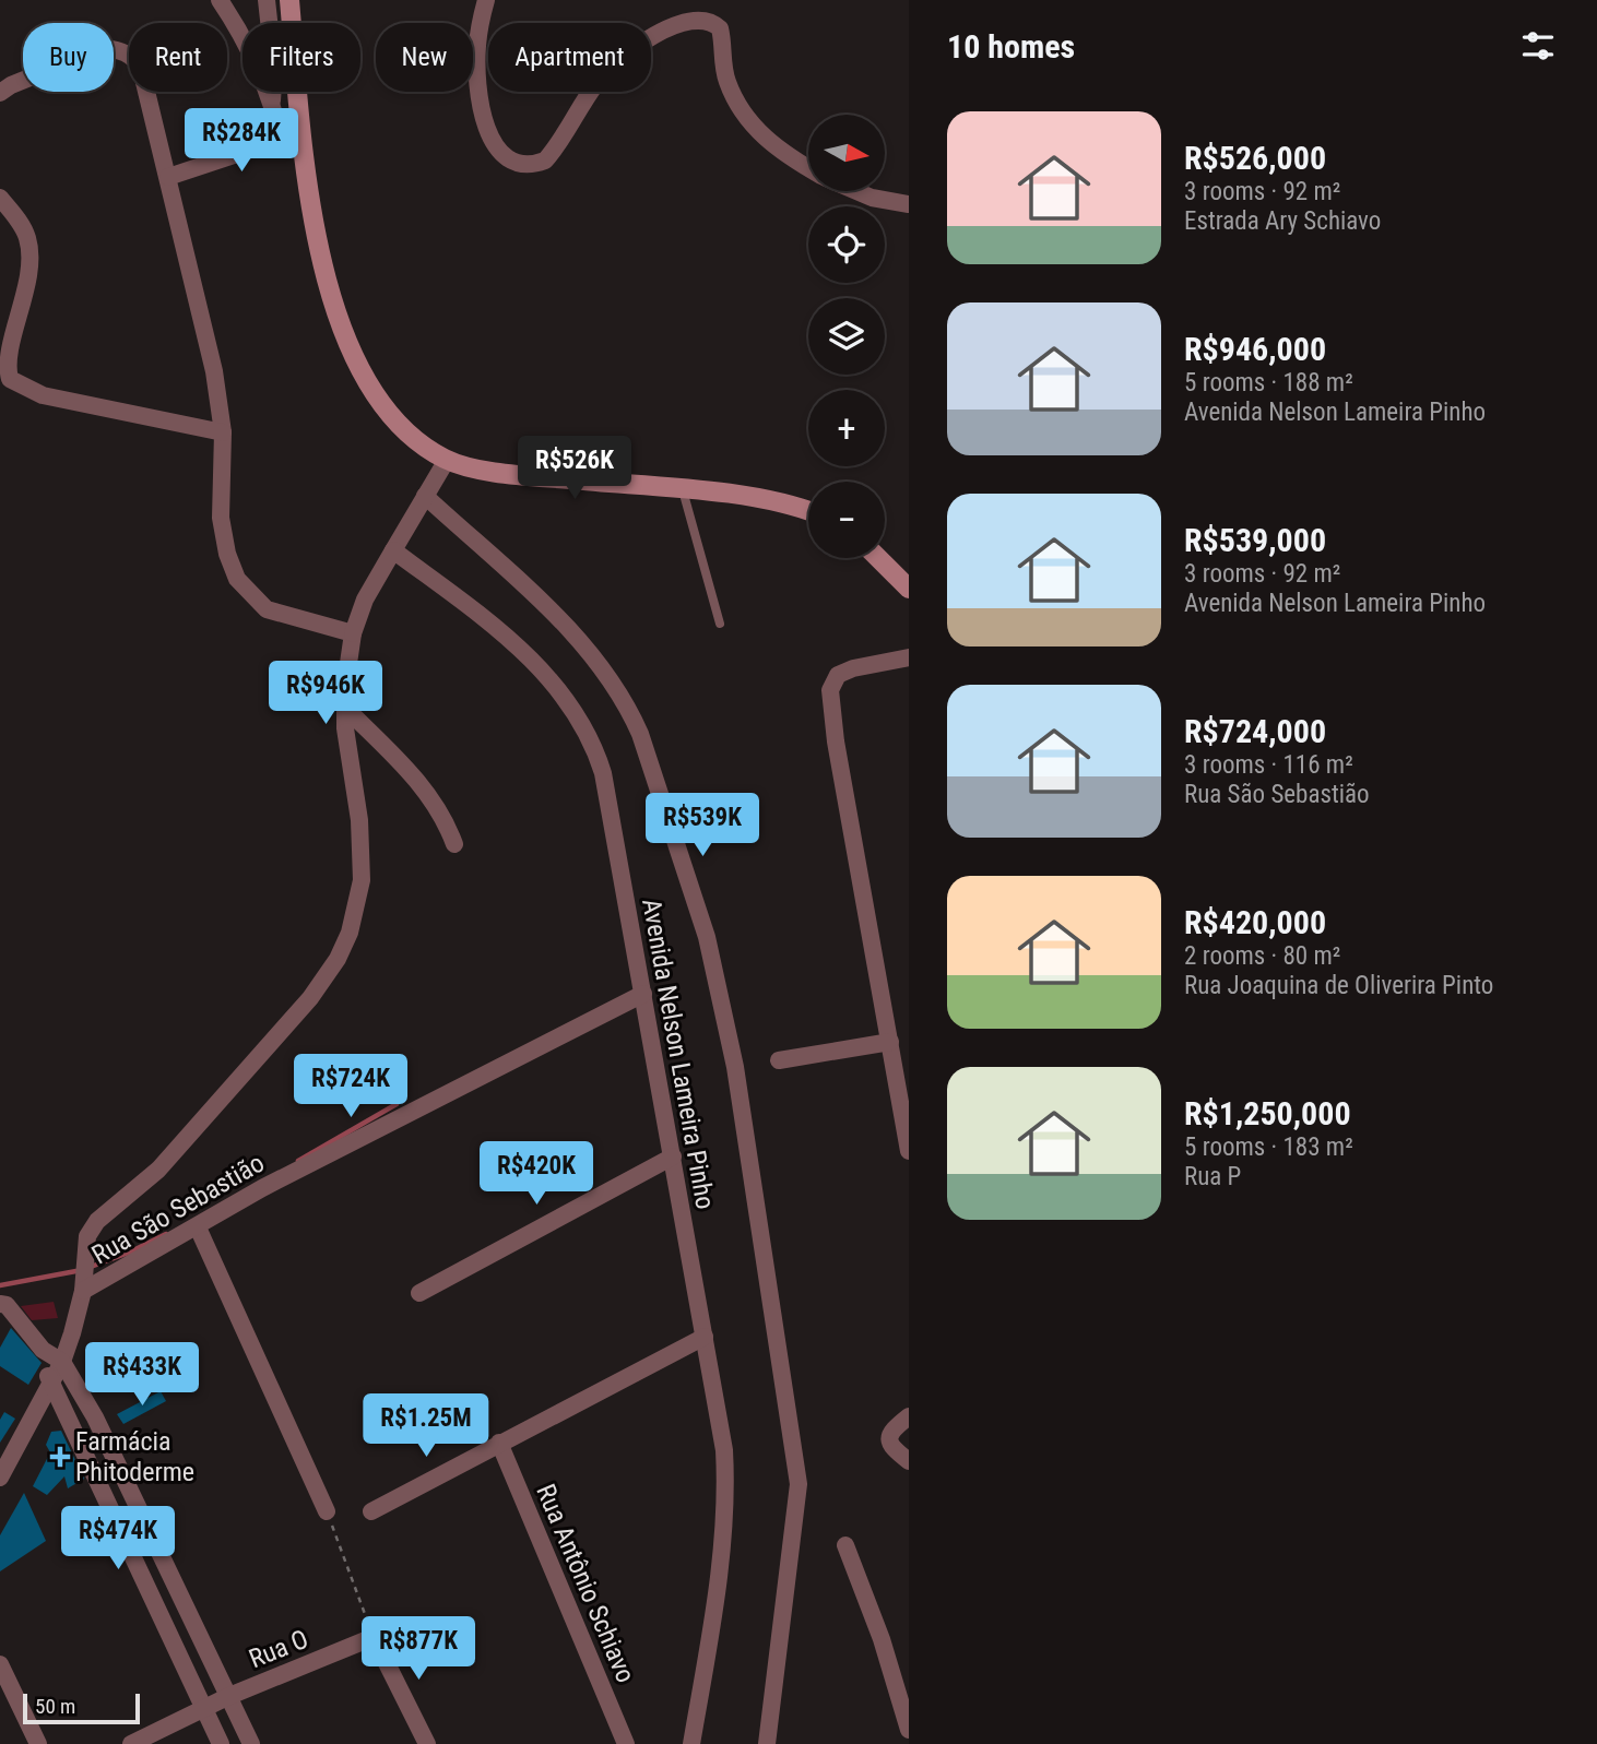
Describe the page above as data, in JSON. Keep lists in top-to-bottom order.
{
  "streets": {
    "street": [
      "Avenida Nelson Lameira Pinho",
      "Rua São Sebastião",
      "Rua Antônio Schiavo",
      "Rua O"
    ]
  },
  "crossings": [
    ["Avenida Nelson Lameira Pinho", "Rua São Sebastião"]
  ],
  "places": {
    "health": ["Farmácia Phitoderme"]
  },
  "scale_bar": "50 m",
  "north": "right",
  "page": {
    "heading": "10 homes",
    "chip": [
      "Buy",
      "Rent",
      "Filters",
      "New",
      "Apartment"
    ],
    "list": [
      {
        "name": "R$526,000",
        "note": "3 rooms · 92 m² · Estrada Ary Schiavo"
      },
      {
        "name": "R$946,000",
        "note": "5 rooms · 188 m² · Avenida Nelson Lameira Pinho"
      },
      {
        "name": "R$539,000",
        "note": "3 rooms · 92 m² · Avenida Nelson Lameira Pinho"
      },
      {
        "name": "R$724,000",
        "note": "3 rooms · 116 m² · Rua São Sebastião"
      },
      {
        "name": "R$420,000",
        "note": "2 rooms · 80 m² · Rua Joaquina de Oliverira Pinto"
      },
      {
        "name": "R$1,250,000",
        "note": "5 rooms · 183 m² · Rua P"
      }
    ],
    "price": [
      "R$284K",
      "R$526K",
      "R$946K",
      "R$539K",
      "R$724K",
      "R$420K",
      "R$433K",
      "R$1.25M",
      "R$474K",
      "R$877K"
    ],
    "map_buttons": ["+", "−"],
    "scale": "50 m"
  }
}
